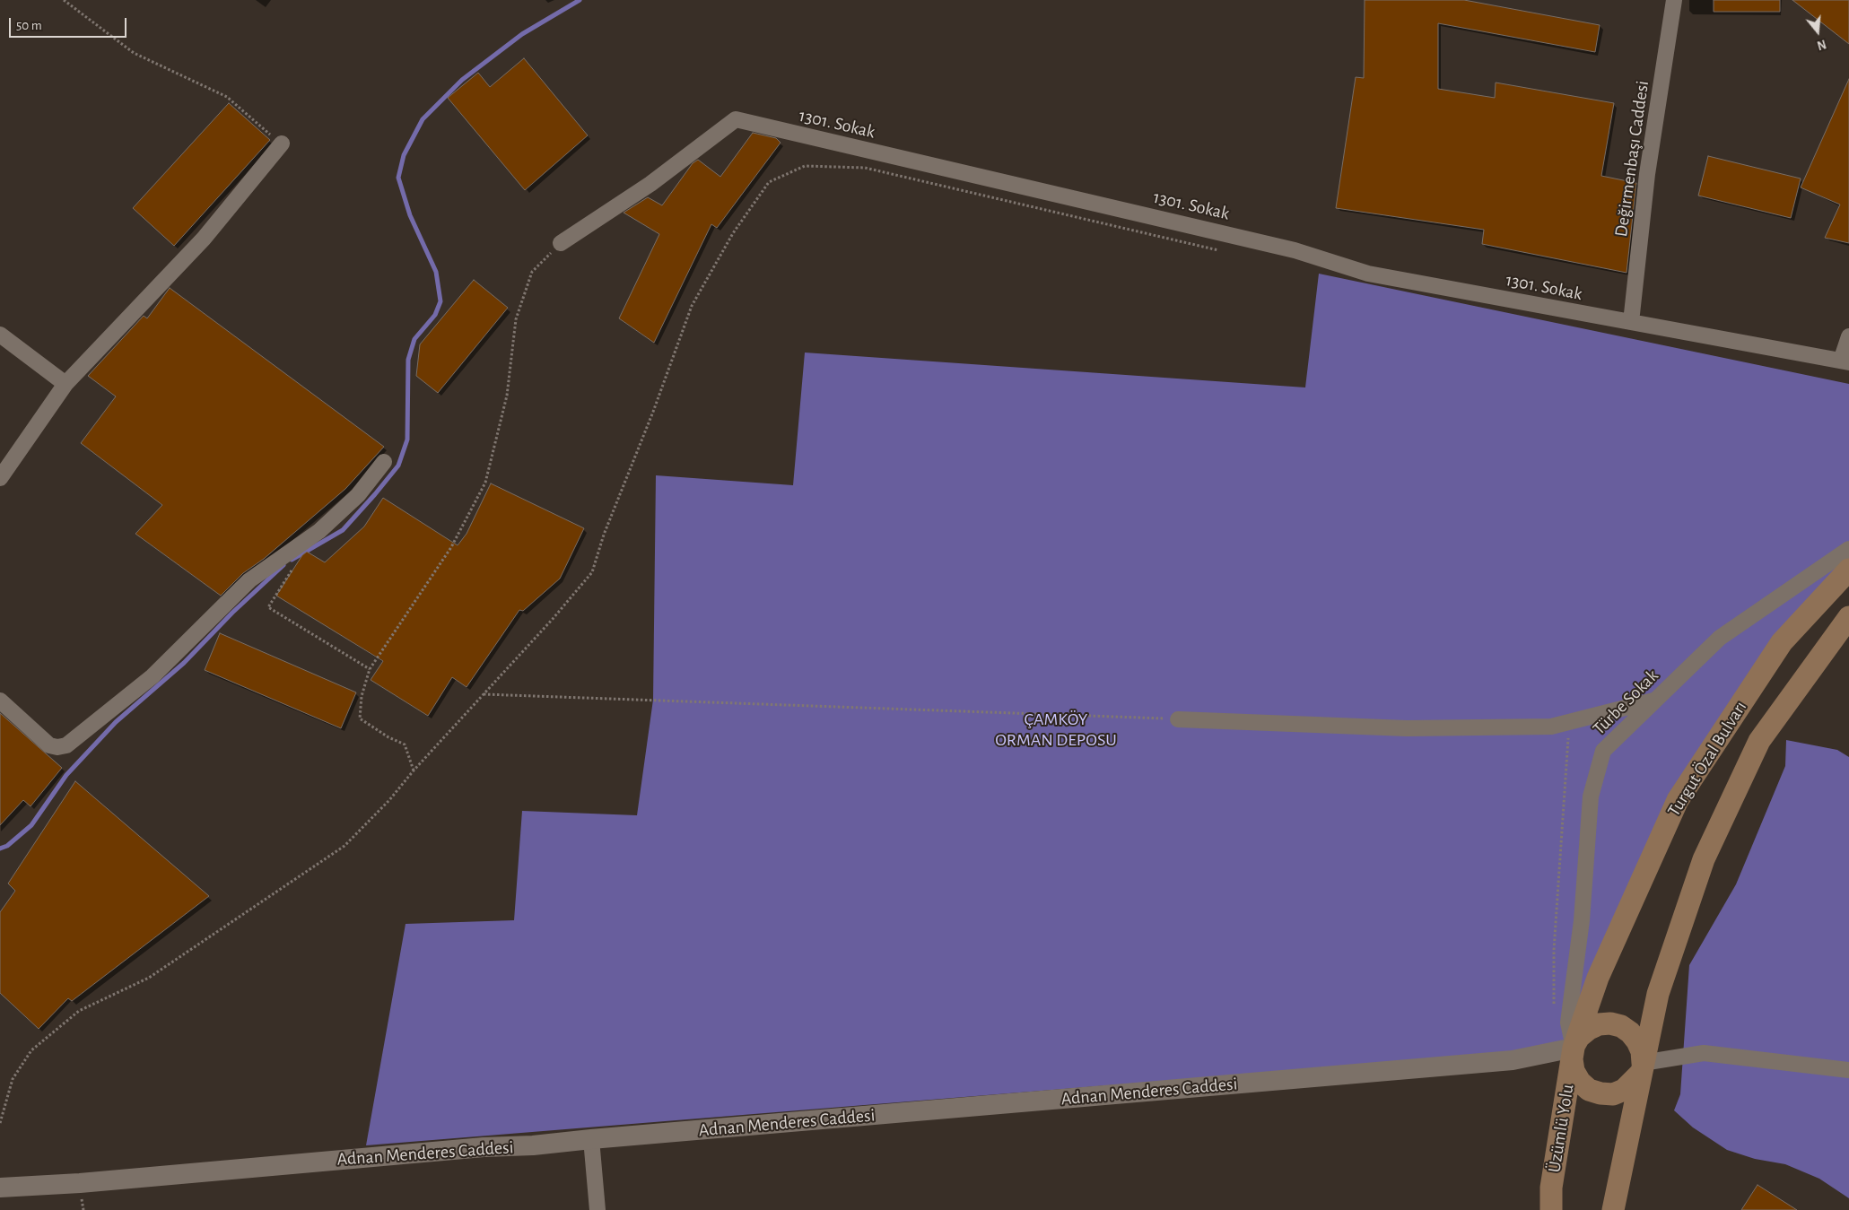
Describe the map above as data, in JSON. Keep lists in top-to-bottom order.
{
  "streets": {
    "main road": ["Turgut Özal Bulvarı", "Üzümlü Yolu"],
    "street": [
      "1301. Sokak",
      "Değirmenbaşı Caddesi",
      "Türbe Sokak",
      "Adnan Menderes Caddesi"
    ]
  },
  "crossings": [
    ["1301. Sokak", "Değirmenbaşı Caddesi"],
    ["Türbe Sokak", "Turgut Özal Bulvarı"],
    ["Türbe Sokak", "Adnan Menderes Caddesi"],
    ["Türbe Sokak", "Üzümlü Yolu"],
    ["Turgut Özal Bulvarı", "Adnan Menderes Caddesi"],
    ["Turgut Özal Bulvarı", "Üzümlü Yolu"],
    ["Adnan Menderes Caddesi", "Üzümlü Yolu"]
  ],
  "parks": ["ÇAMKÖY ORMAN DEPOSU"],
  "scale_bar": "50 m",
  "north": "bottom"
}
